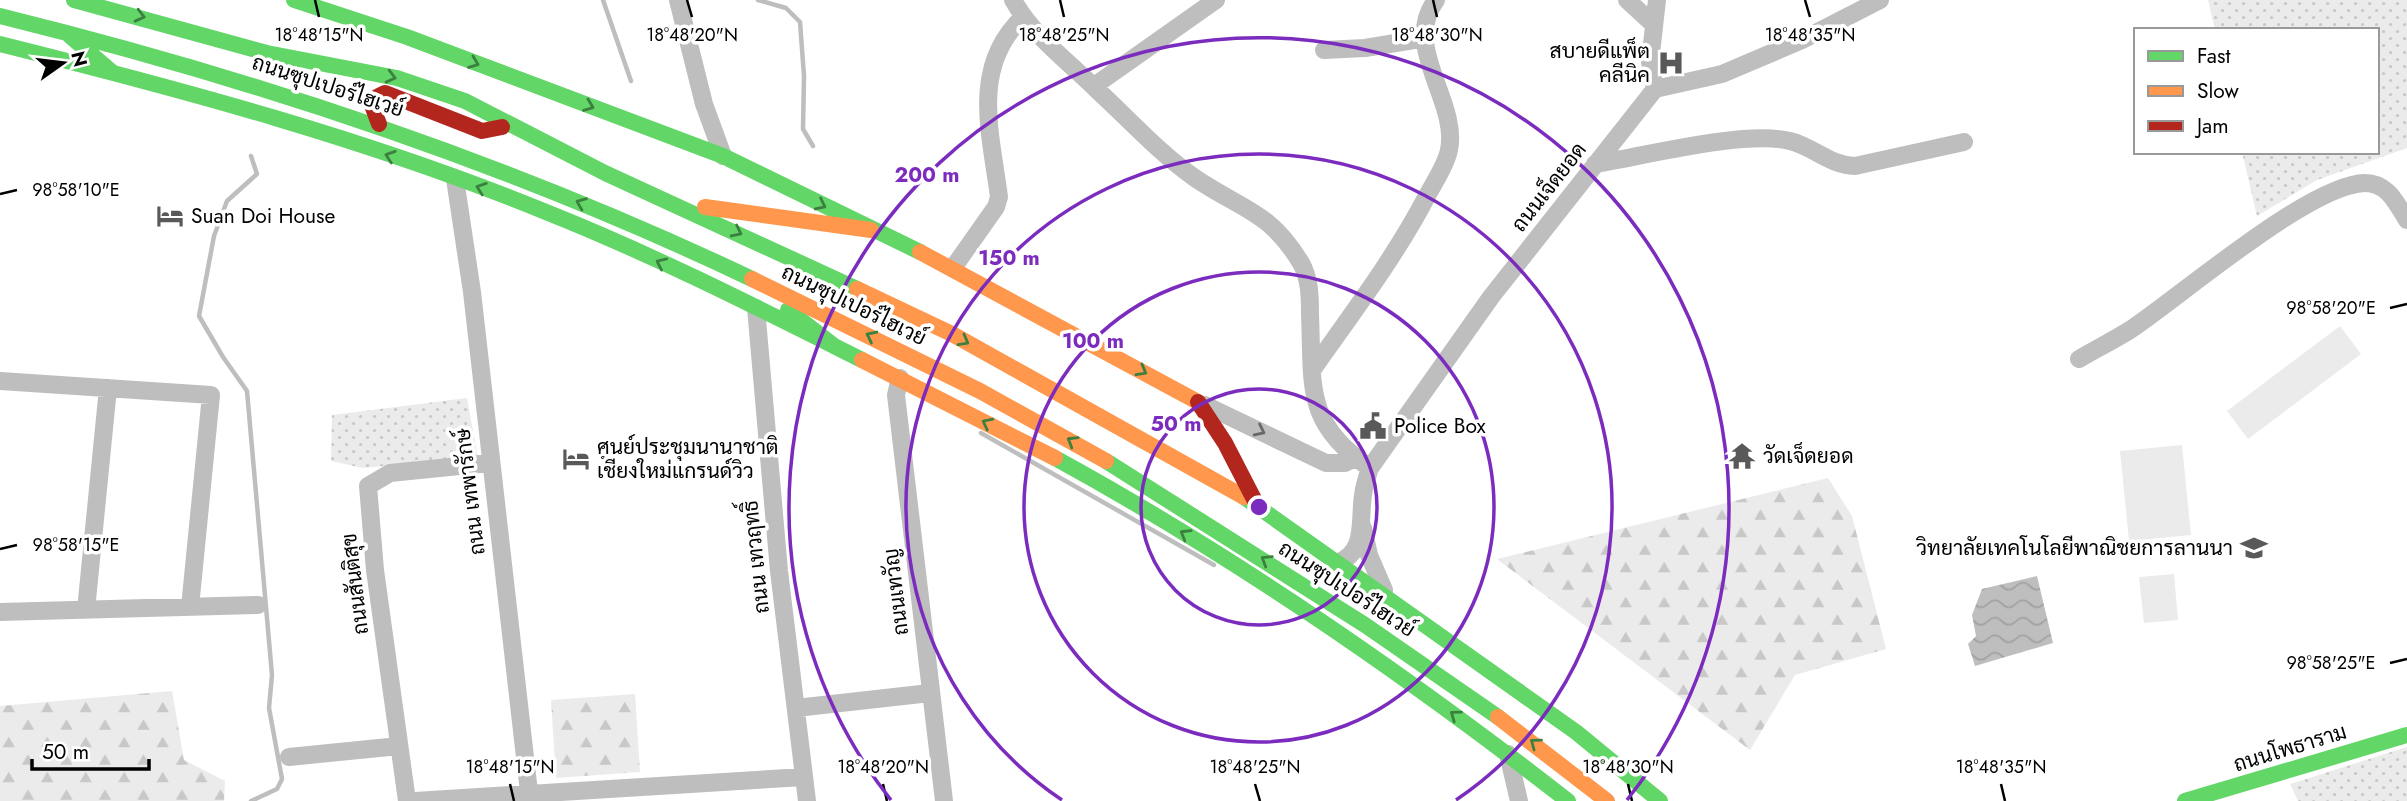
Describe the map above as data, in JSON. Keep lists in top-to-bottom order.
{
  "streets": {
    "main road": ["ถนนซุปเปอร์ไฮเวย์", "ถนนโพธาราม"],
    "street": [
      "ถนนเจ็ดยอด",
      "ถนน เทพารักษ์",
      "ถนน เทวฤทธิ์",
      "ถนนสันติสุข",
      "ถนนเทวัญ"
    ]
  },
  "crossings": [
    ["ถนนซุปเปอร์ไฮเวย์", "ถนนเจ็ดยอด"],
    ["ถนน เทพารักษ์", "ถนนสันติสุข"]
  ],
  "places": {
    "hospital": ["สบายดีแพ็ต คลีนิค"],
    "hotel": ["Suan Doi House", "ศูนย์ประชุมนานาชาติ เชียงใหม่แกรนด์วิว"],
    "public building": ["Police Box"],
    "temple": ["วัดเจ็ดยอด"],
    "school or university": ["วิทยาลัยเทคโนโลยีพาณิชยการลานนา"]
  },
  "legend": ["Fast", "Slow", "Jam"],
  "scale_bar": "50 m",
  "north": "right",
  "coordinates": [
    "18°48'15\"N",
    "18°48'20\"N",
    "18°48'25\"N",
    "18°48'30\"N",
    "18°48'35\"N",
    "98°58'10\"E",
    "98°58'20\"E",
    "98°58'15\"E",
    "98°58'25\"E"
  ],
  "rings": [
    "200 m",
    "150 m",
    "100 m",
    "50 m"
  ]
}
